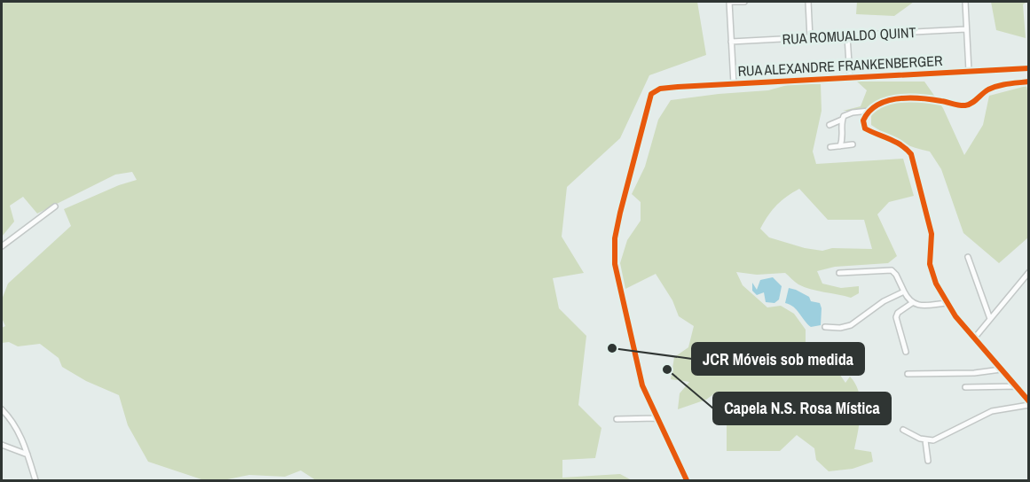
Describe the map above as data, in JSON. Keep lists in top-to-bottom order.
{
  "streets": {
    "street": ["RUA ROMUALDO QUINT", "RUA ALEXANDRE FRANKENBERGER"]
  },
  "places": ["JCR Móveis sob medida", "Capela N.S. Rosa Mística"]
}
